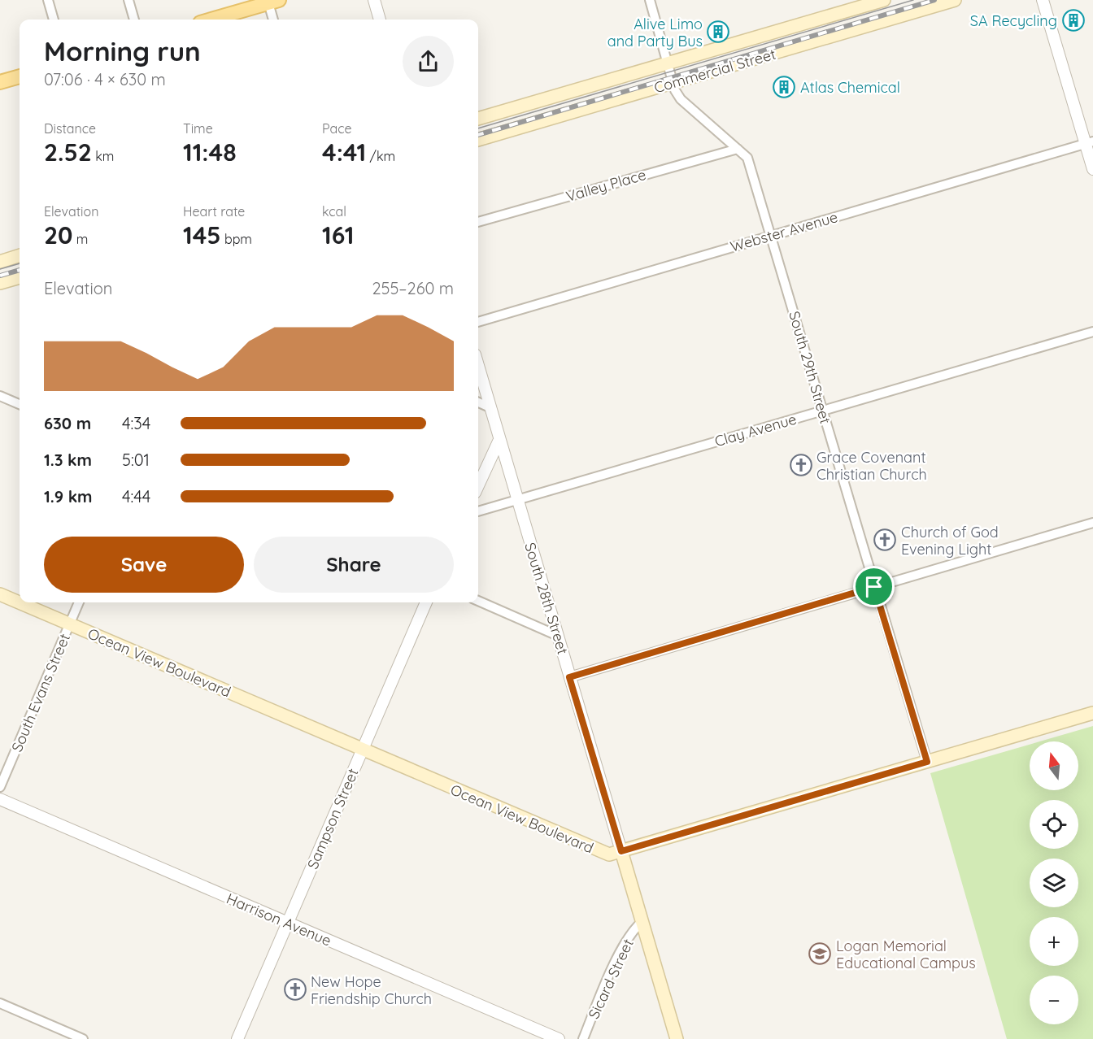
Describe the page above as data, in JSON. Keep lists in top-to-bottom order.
{
  "streets": {
    "main road": ["Commercial Street", "South 28th Street", "Ocean View Boulevard"],
    "street": [
      "Valley Place",
      "Webster Avenue",
      "South 29th Street",
      "Clay Avenue",
      "South Evans Street",
      "Sampson Street",
      "Harrison Avenue",
      "Sicard Street"
    ]
  },
  "crossings": [
    ["Commercial Street", "South 29th Street"],
    ["Valley Place", "South 29th Street"],
    ["Webster Avenue", "South 29th Street"],
    ["South 29th Street", "Clay Avenue"],
    ["South 29th Street", "Ocean View Boulevard"],
    ["Clay Avenue", "South 28th Street"],
    ["South 28th Street", "Ocean View Boulevard"],
    ["South 28th Street", "Sicard Street"],
    ["Ocean View Boulevard", "South Evans Street"],
    ["Ocean View Boulevard", "Sampson Street"],
    ["Sampson Street", "Harrison Avenue"]
  ],
  "places": {
    "building": ["SA Recycling", "Alive Limo and Party Bus", "Atlas Chemical"],
    "church": ["Grace Covenant Christian Church", "Church of God Evening Light", "New Hope Friendship Church"],
    "school or university": ["Logan Memorial Educational Campus"]
  },
  "north": "top",
  "page": {
    "heading": ["Morning run", "07:06 · 4 × 630 m"],
    "stats": [
      ["Distance", "2.52 km"],
      ["Time", "11:48"],
      ["Pace", "4:41 /km"],
      ["Elevation", "20 m"],
      ["Heart rate", "145 bpm"],
      ["kcal", "161"]
    ],
    "chart": ["Elevation", "255–260 m"],
    "list": [
      {
        "name": "630 m",
        "note": "4:34"
      },
      {
        "name": "1.3 km",
        "note": "5:01"
      },
      {
        "name": "1.9 km",
        "note": "4:44"
      }
    ],
    "buttons": ["Save", "Share"],
    "map_buttons": ["+", "−"]
  }
}
